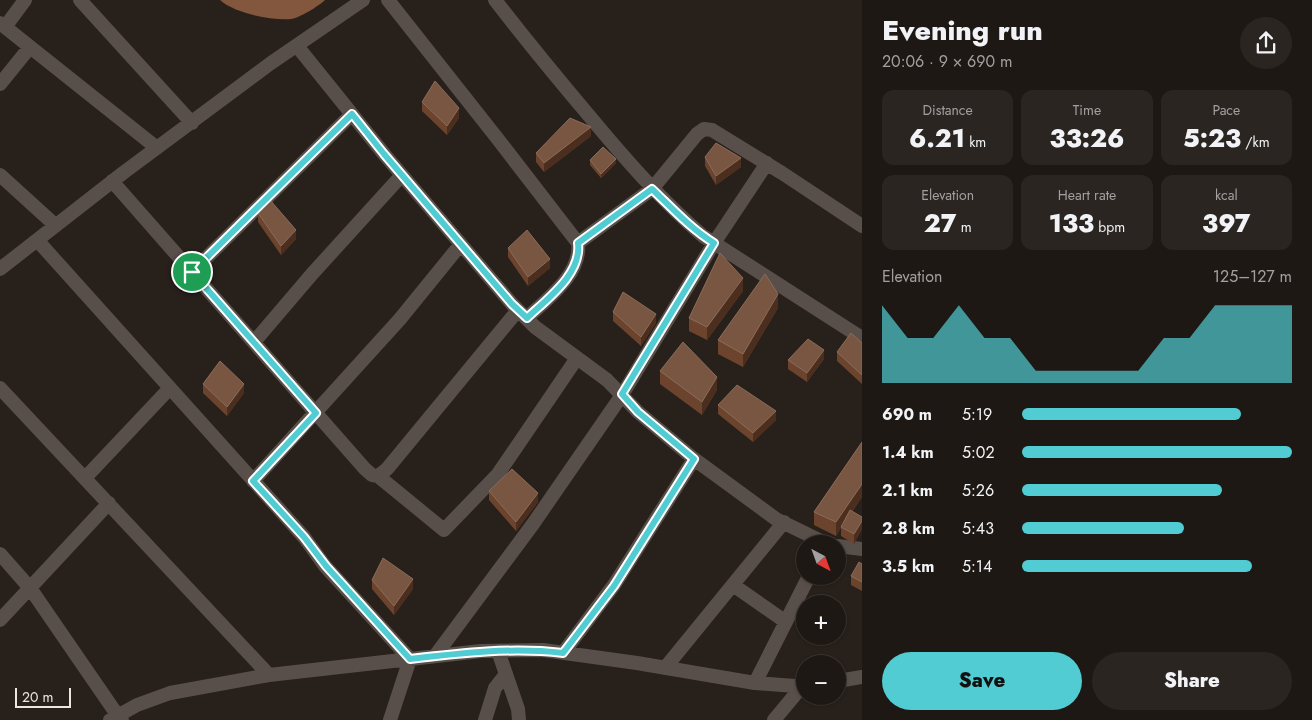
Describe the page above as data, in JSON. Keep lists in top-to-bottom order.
{
  "scale_bar": "20 m",
  "north": "bottom right",
  "page": {
    "heading": ["Evening run", "20:06 · 9 × 690 m"],
    "stats": [
      ["Distance", "6.21 km"],
      ["Time", "33:26"],
      ["Pace", "5:23 /km"],
      ["Elevation", "27 m"],
      ["Heart rate", "133 bpm"],
      ["kcal", "397"]
    ],
    "chart": ["Elevation", "125–127 m"],
    "list": [
      {
        "name": "690 m",
        "note": "5:19"
      },
      {
        "name": "1.4 km",
        "note": "5:02"
      },
      {
        "name": "2.1 km",
        "note": "5:26"
      },
      {
        "name": "2.8 km",
        "note": "5:43"
      },
      {
        "name": "3.5 km",
        "note": "5:14"
      }
    ],
    "map_buttons": ["+", "−"],
    "buttons": ["Save", "Share"],
    "scale": "20 m"
  }
}
